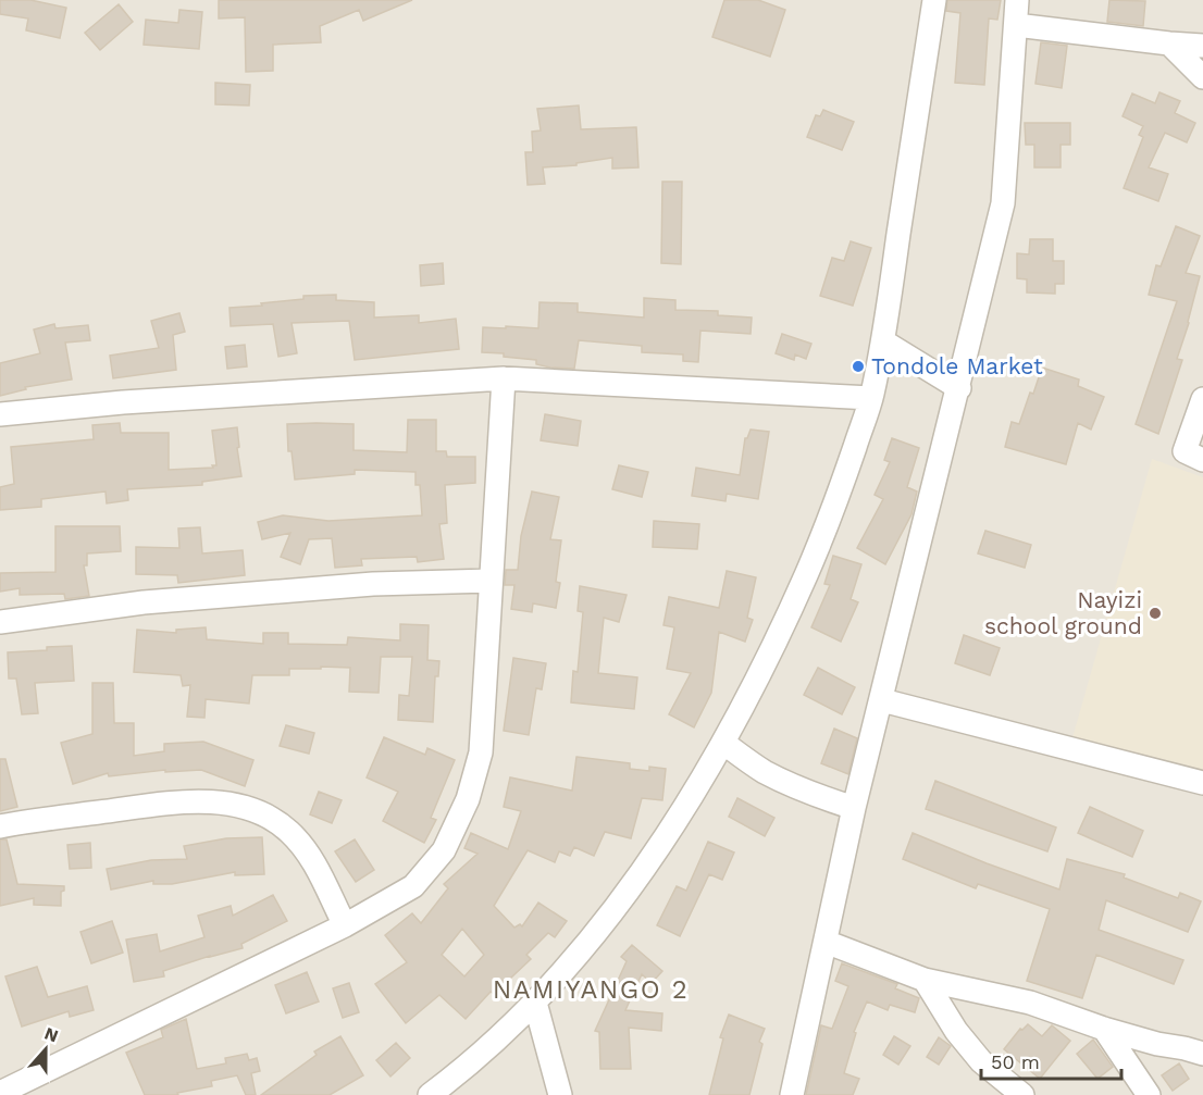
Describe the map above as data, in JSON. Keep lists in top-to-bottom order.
{
  "districts": ["NAMIYANGO 2"],
  "places": ["Tondole Market", "Nayizi school ground"],
  "scale_bar": "50 m",
  "north": "top"
}
